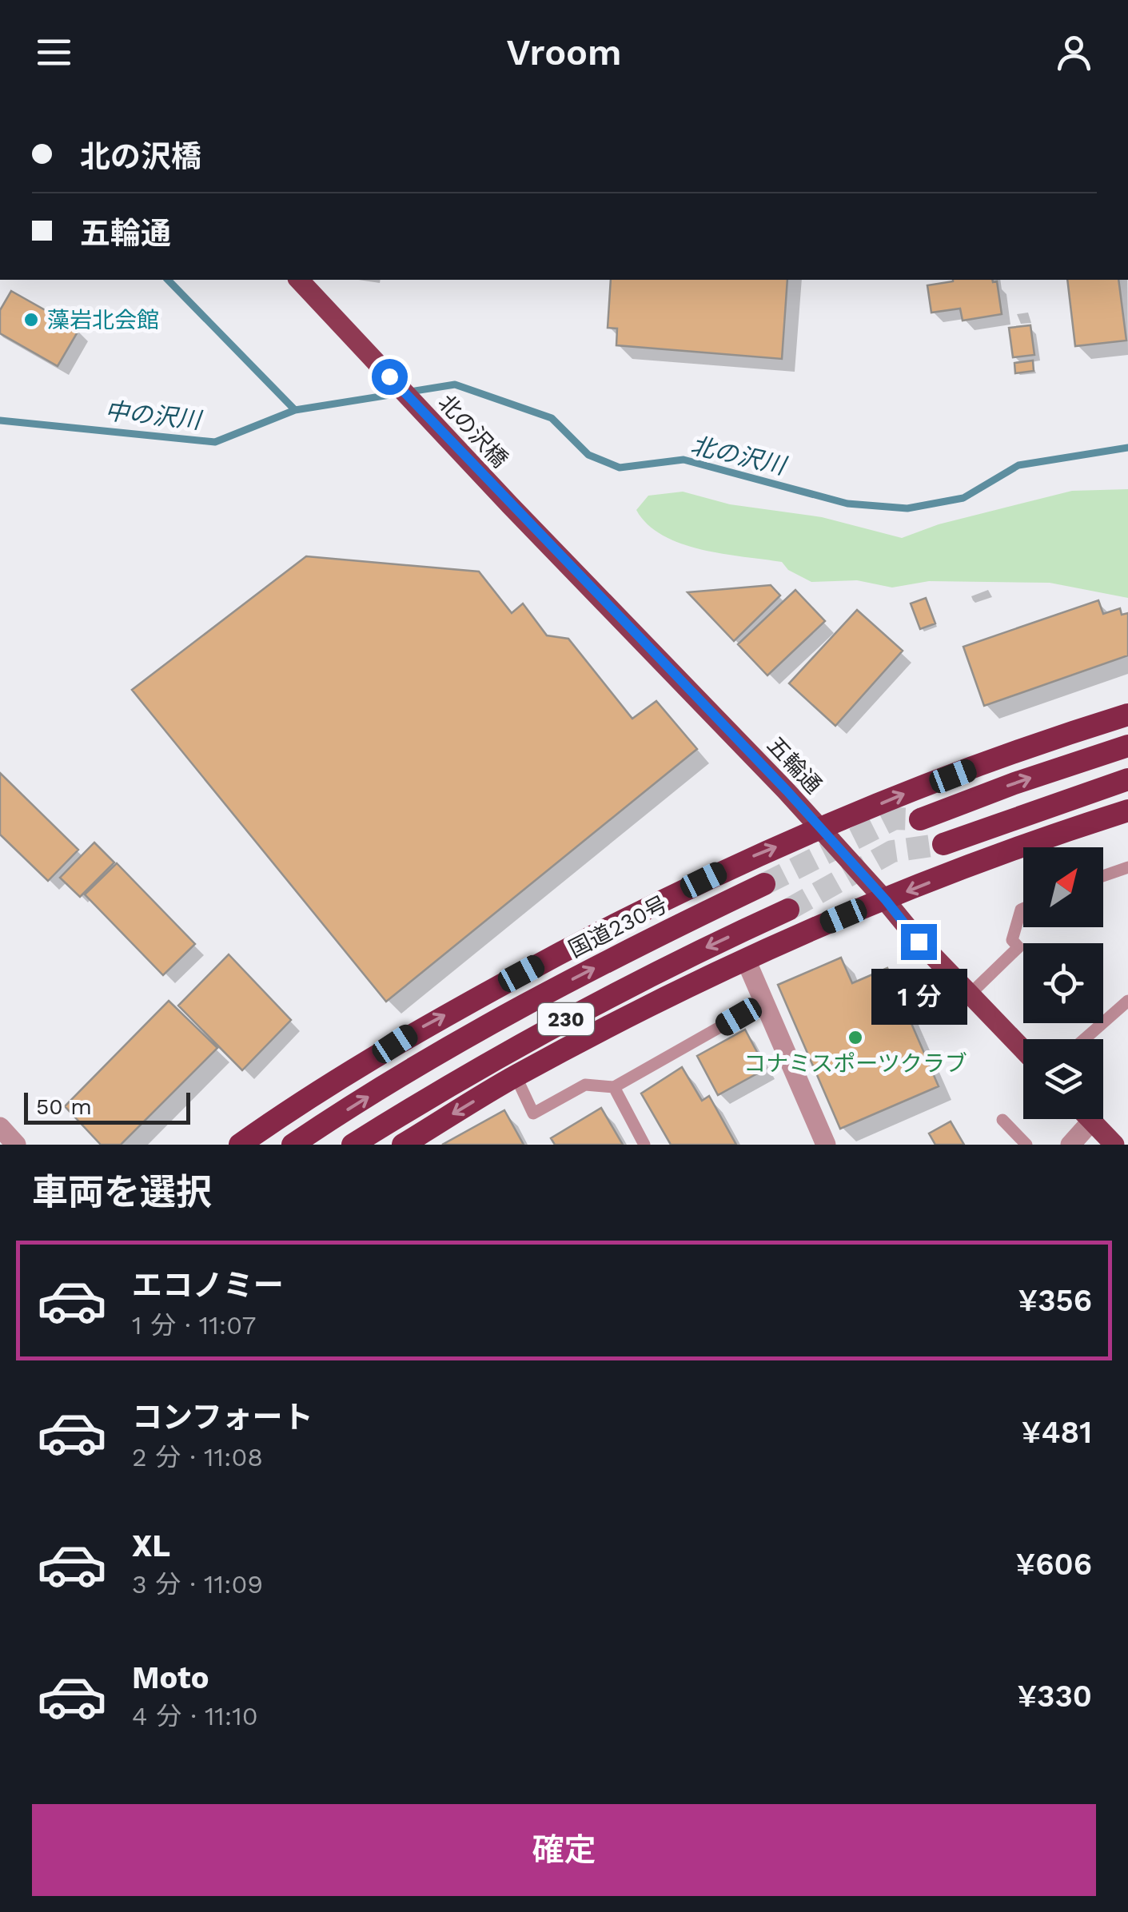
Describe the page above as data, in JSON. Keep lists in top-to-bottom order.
{
  "streets": {
    "highway": ["国道230号", "230"],
    "main road": ["北の沢橋", "五輪通"]
  },
  "crossings": [
    ["北の沢橋", "五輪通"]
  ],
  "water": ["中の沢川", "北の沢川"],
  "places": ["藻岩北会館", "コナミスポーツクラブ"],
  "scale_bar": "50 m",
  "north": "top right",
  "page": {
    "header": "Vroom",
    "banner": ["北の沢橋", "五輪通"],
    "bubble": "1 分",
    "scale": "50 m",
    "heading": "車両を選択",
    "list": [
      {
        "name": "エコノミー",
        "note": "1 分 · 11:07",
        "value": "¥356"
      },
      {
        "name": "コンフォート",
        "note": "2 分 · 11:08",
        "value": "¥481"
      },
      {
        "name": "XL",
        "note": "3 分 · 11:09",
        "value": "¥606"
      },
      {
        "name": "Moto",
        "note": "4 分 · 11:10",
        "value": "¥330"
      }
    ],
    "buttons": "確定"
  }
}
